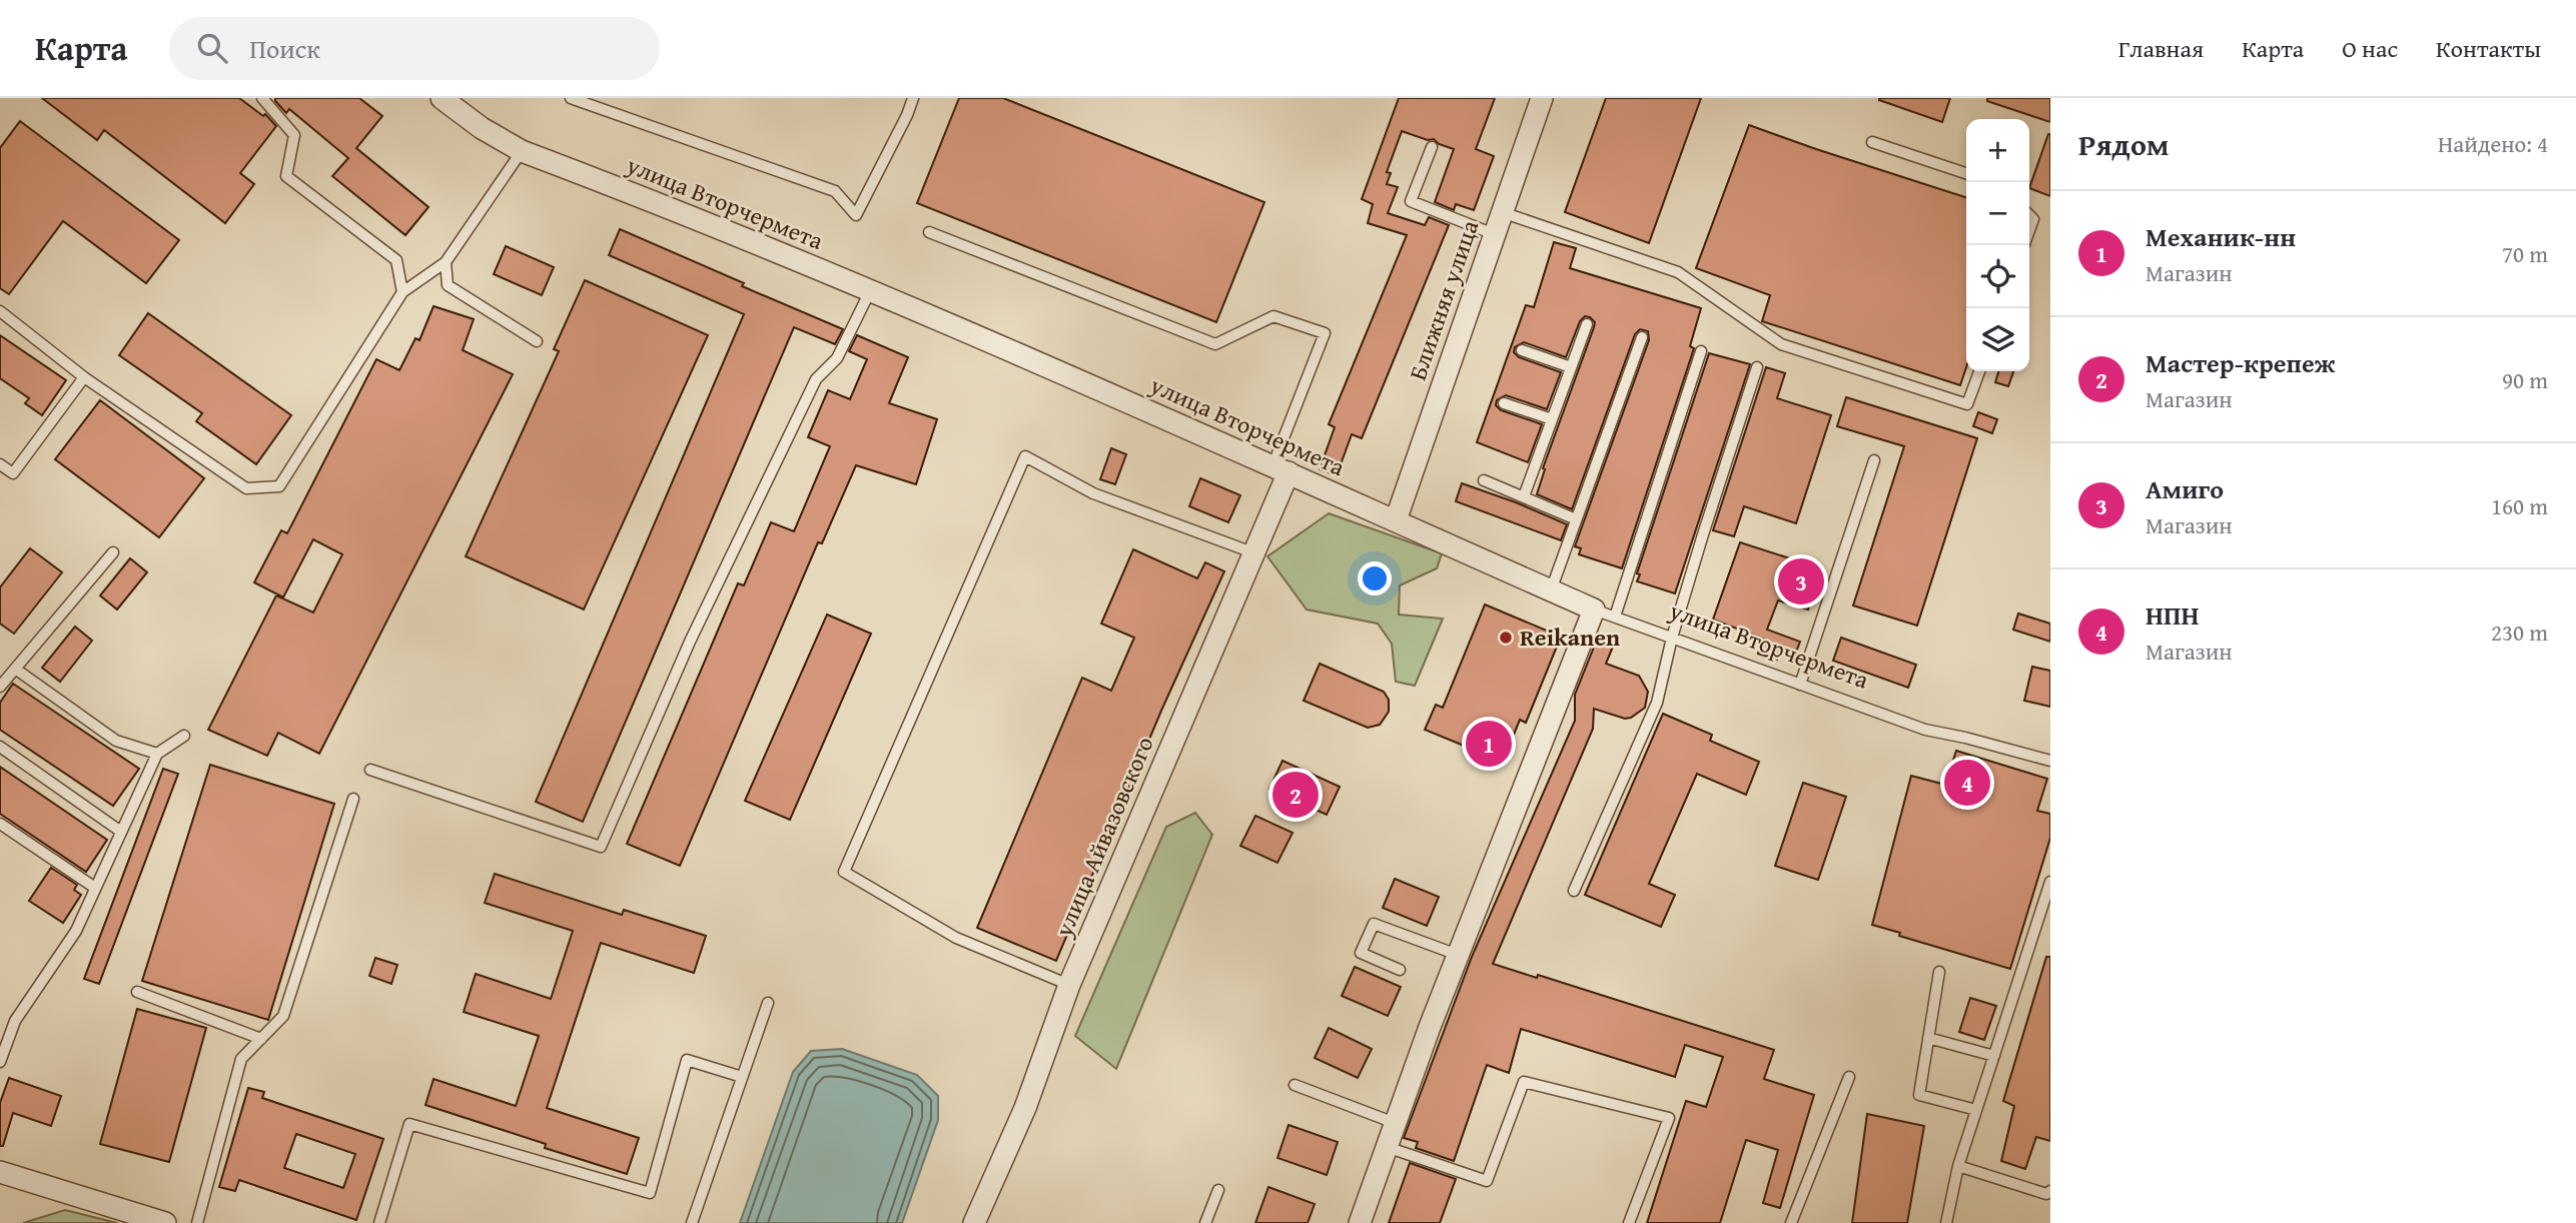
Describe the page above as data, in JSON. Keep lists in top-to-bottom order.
{
  "streets": {
    "street": ["улица Вторчермета", "Ближняя улица", "улица Айвазовского"]
  },
  "crossings": [
    ["улица Вторчермета", "Ближняя улица"],
    ["улица Вторчермета", "улица Айвазовского"]
  ],
  "places": ["Reikanen"],
  "page": {
    "header": "Карта",
    "search": "Поиск",
    "nav": [
      "Главная",
      "Карта",
      "О нас",
      "Контакты"
    ],
    "heading": ["Рядом", "Найдено: 4"],
    "map_buttons": ["+", "−"],
    "list": [
      {
        "mark": "1",
        "name": "Механик-нн",
        "note": "Магазин",
        "value": "70 m"
      },
      {
        "mark": "2",
        "name": "Мастер-крепеж",
        "note": "Магазин",
        "value": "90 m"
      },
      {
        "mark": "3",
        "name": "Амиго",
        "note": "Магазин",
        "value": "160 m"
      },
      {
        "mark": "4",
        "name": "НПН",
        "note": "Магазин",
        "value": "230 m"
      }
    ],
    "pins": [
      "3",
      "1",
      "4",
      "2"
    ]
  }
}
